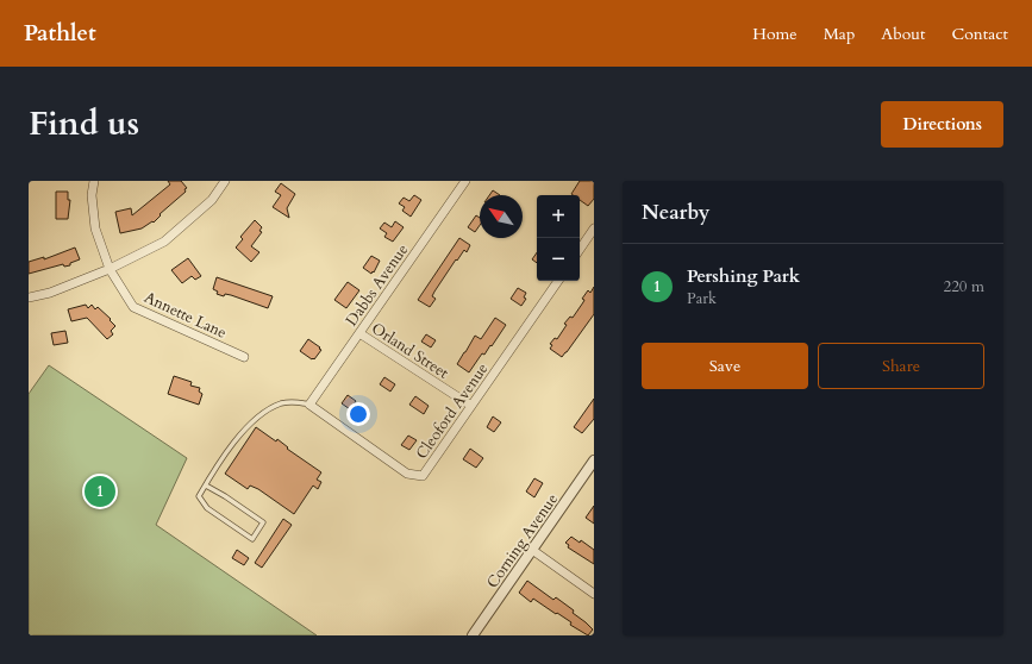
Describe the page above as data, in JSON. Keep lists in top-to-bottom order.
{
  "streets": {
    "street": [
      "Dabbs Avenue",
      "Annette Lane",
      "Orland Street",
      "Cleoford Avenue",
      "Corning Avenue"
    ]
  },
  "crossings": [
    ["Dabbs Avenue", "Orland Street"],
    ["Dabbs Avenue", "Cleoford Avenue"],
    ["Orland Street", "Cleoford Avenue"]
  ],
  "north": "top left",
  "page": {
    "header": "Pathlet",
    "nav": [
      "Home",
      "Map",
      "About",
      "Contact"
    ],
    "title": "Find us",
    "buttons": [
      "Directions",
      ["Save", "Share"]
    ],
    "heading": "Nearby",
    "map_buttons": ["+", "−"],
    "list": [
      {
        "mark": "1",
        "name": "Pershing Park",
        "note": "Park",
        "value": "220 m"
      }
    ],
    "pins": "1"
  }
}
